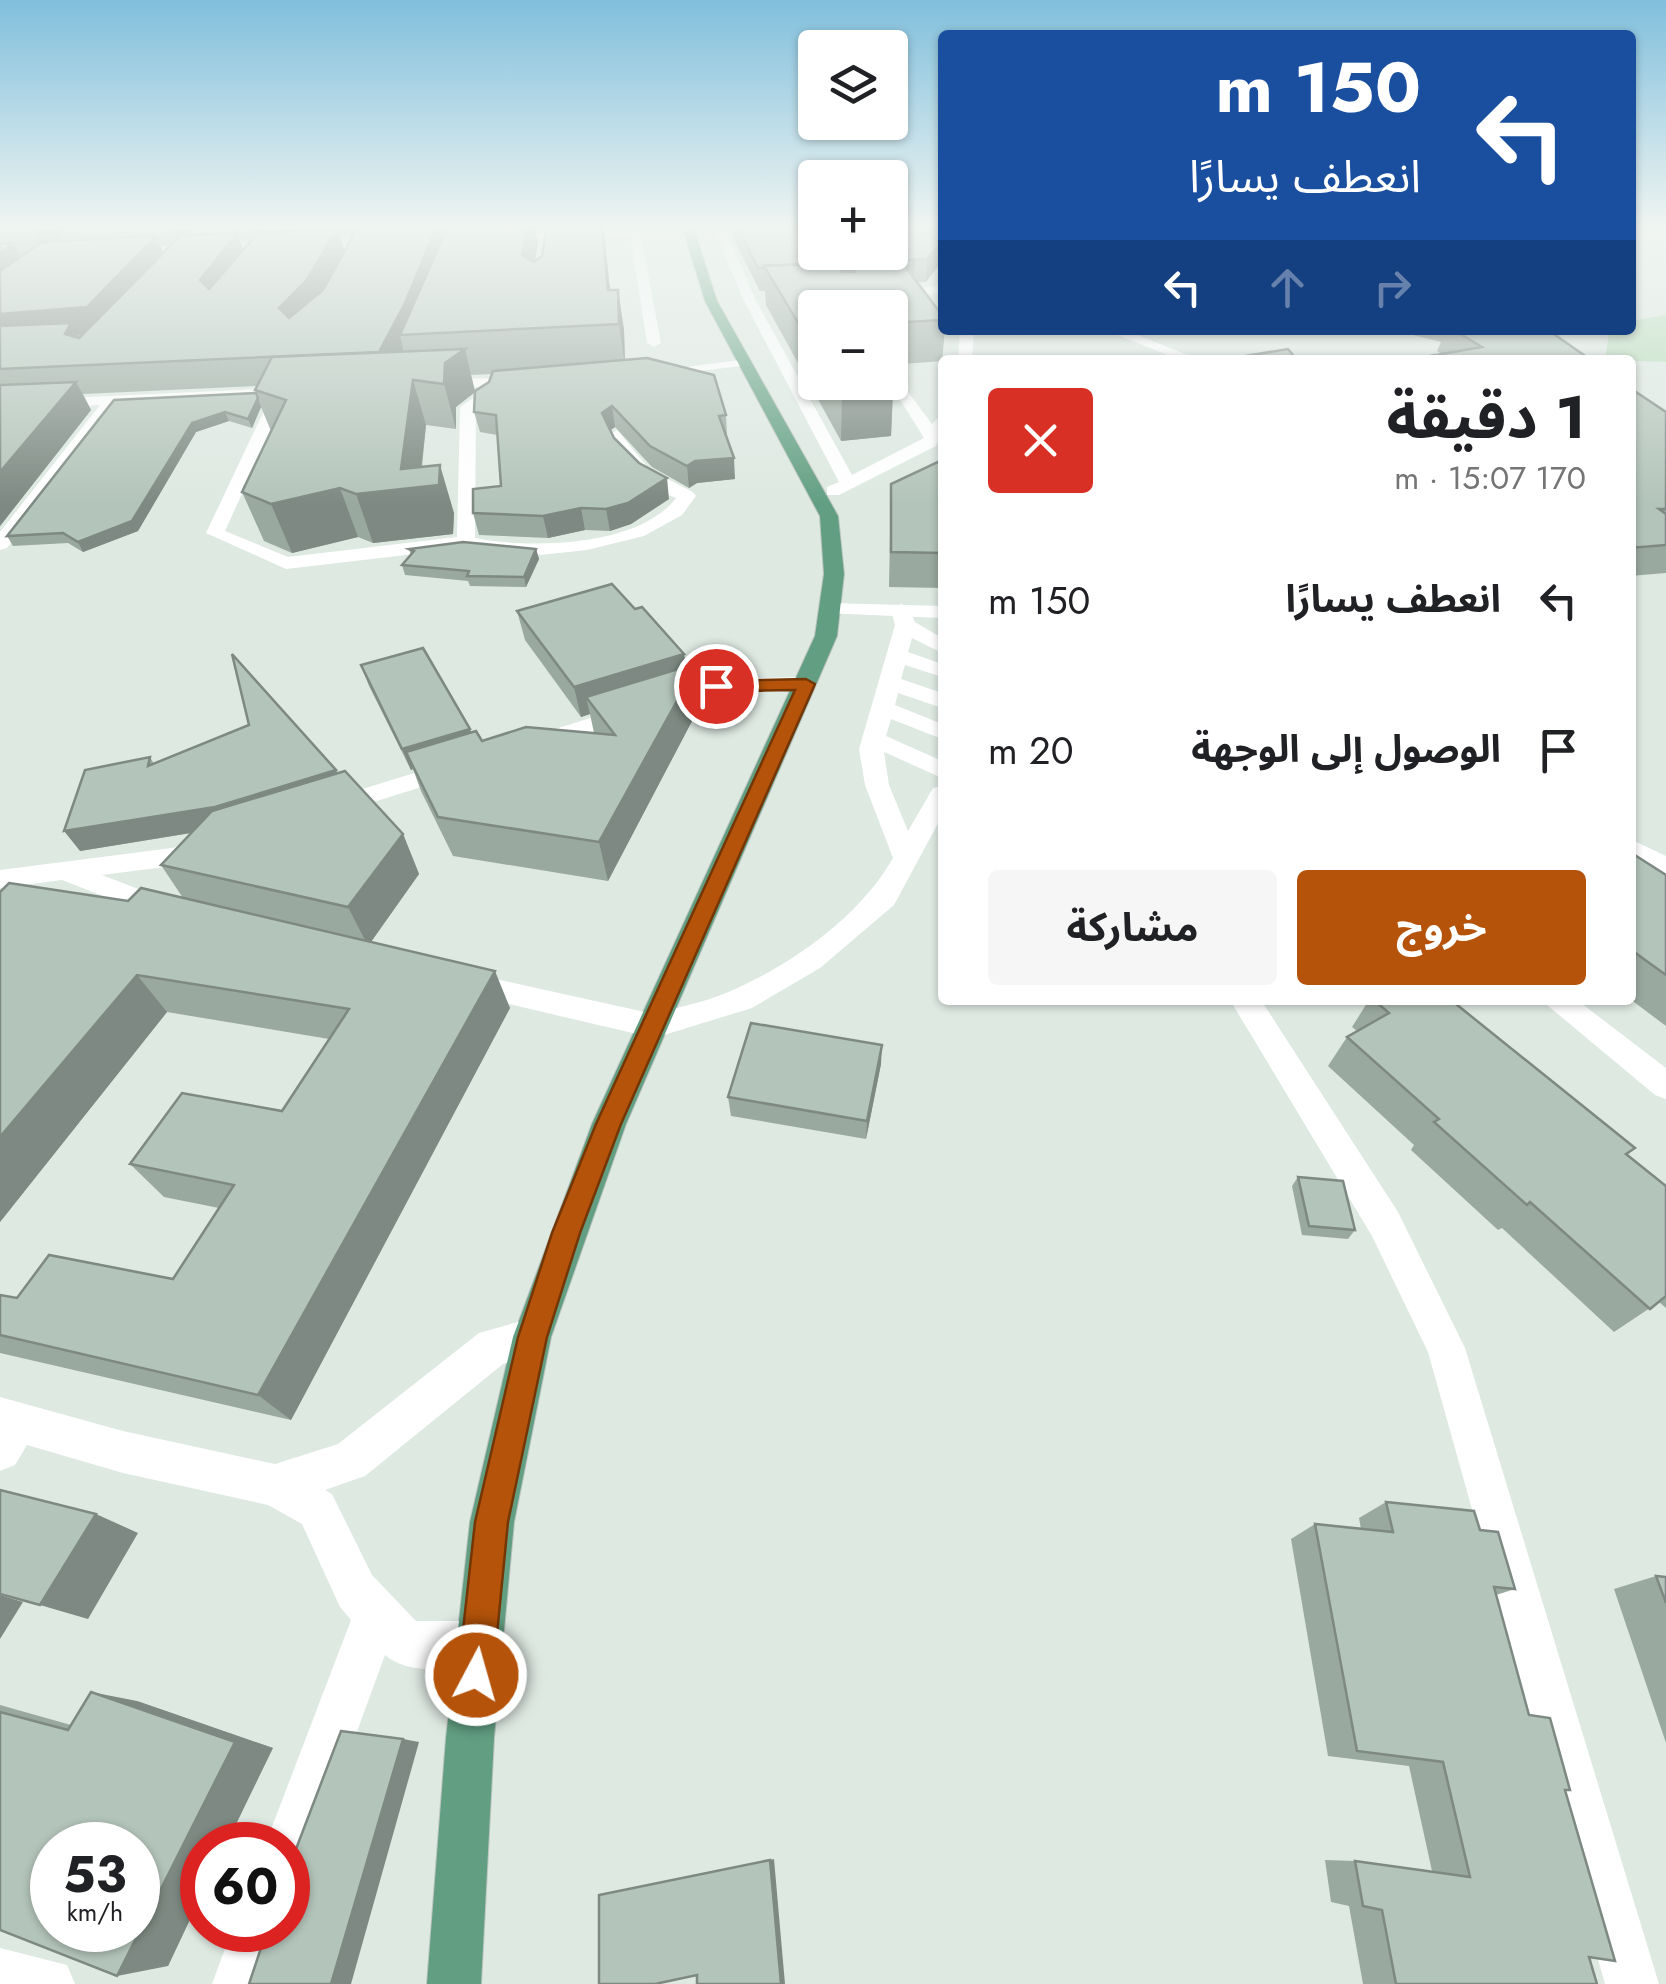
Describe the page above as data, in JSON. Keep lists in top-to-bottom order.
{
  "page": {
    "map_buttons": ["+", "−"],
    "turn": ["150 m", "انعطف يسارًا"],
    "heading": ["1 دقيقة", "170 m · 15:07"],
    "list": [
      {
        "name": "انعطف يسارًا",
        "value": "150 m"
      },
      {
        "name": "الوصول إلى الوجهة",
        "value": "20 m"
      }
    ],
    "buttons": ["خروج", "مشاركة"],
    "speed": "53 km/h",
    "limit": "60"
  }
}
